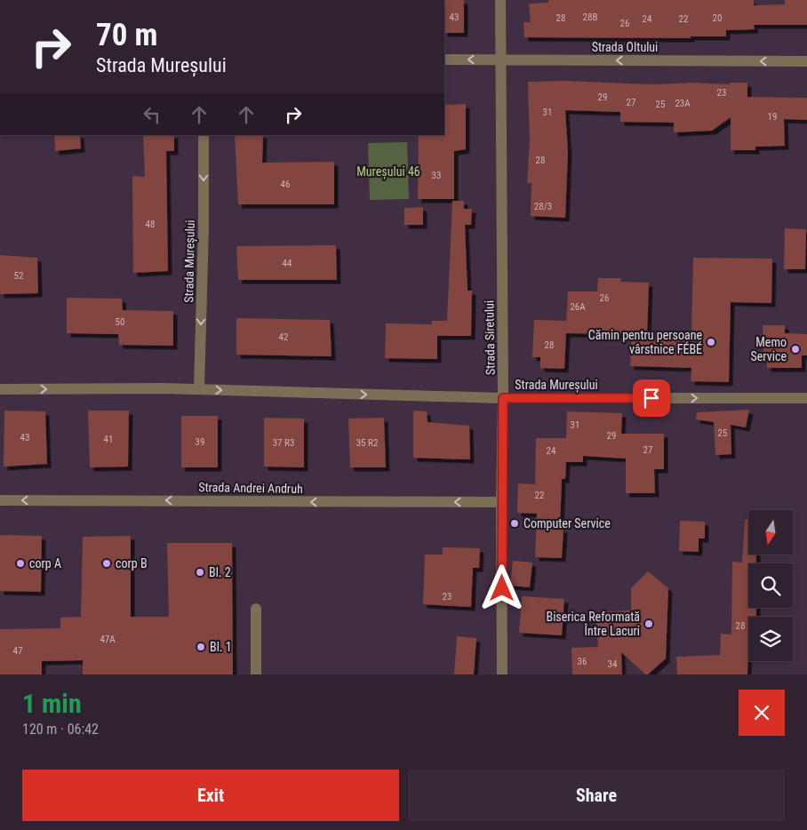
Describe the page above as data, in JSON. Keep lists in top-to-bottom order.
{
  "streets": {
    "street": [
      "Strada Oltului",
      "Strada Mureșului",
      "Strada Siretului",
      "Strada Andrei Andruh"
    ]
  },
  "crossings": [
    ["Strada Oltului", "Strada Siretului"],
    ["Strada Mureșului", "Strada Siretului"],
    ["Strada Siretului", "Strada Andrei Andruh"]
  ],
  "one_way": ["Strada Oltului", "Strada Andrei Andruh"],
  "parks": ["Mureșului 46"],
  "places": [
    "Cămin pentru persoane vârstnice FÉBÉ",
    "Memo Service",
    "Computer Service",
    "corp A",
    "corp B",
    "Bl. 2",
    "Biserica Reformată Între Lacuri",
    "Bl. 1"
  ],
  "house_numbers": [
    "43",
    "28B",
    "28",
    "20",
    "24",
    "22",
    "26",
    "23",
    "29",
    "27",
    "23A",
    "25",
    "31",
    "19",
    "28",
    "33",
    "46",
    "28/3",
    "48",
    "44",
    "52",
    "26",
    "26A",
    "50",
    "42",
    "28",
    "31",
    "25",
    "29",
    "43",
    "41",
    "39",
    "37 R3",
    "35 R2",
    "27",
    "24",
    "22",
    "23",
    "28",
    "47A",
    "47",
    "36",
    "34"
  ],
  "north": "bottom",
  "page": {
    "turn": ["70 m", "Strada Mureșului"],
    "heading": ["1 min", "120 m · 06:42"],
    "buttons": ["Exit", "Share"]
  }
}
